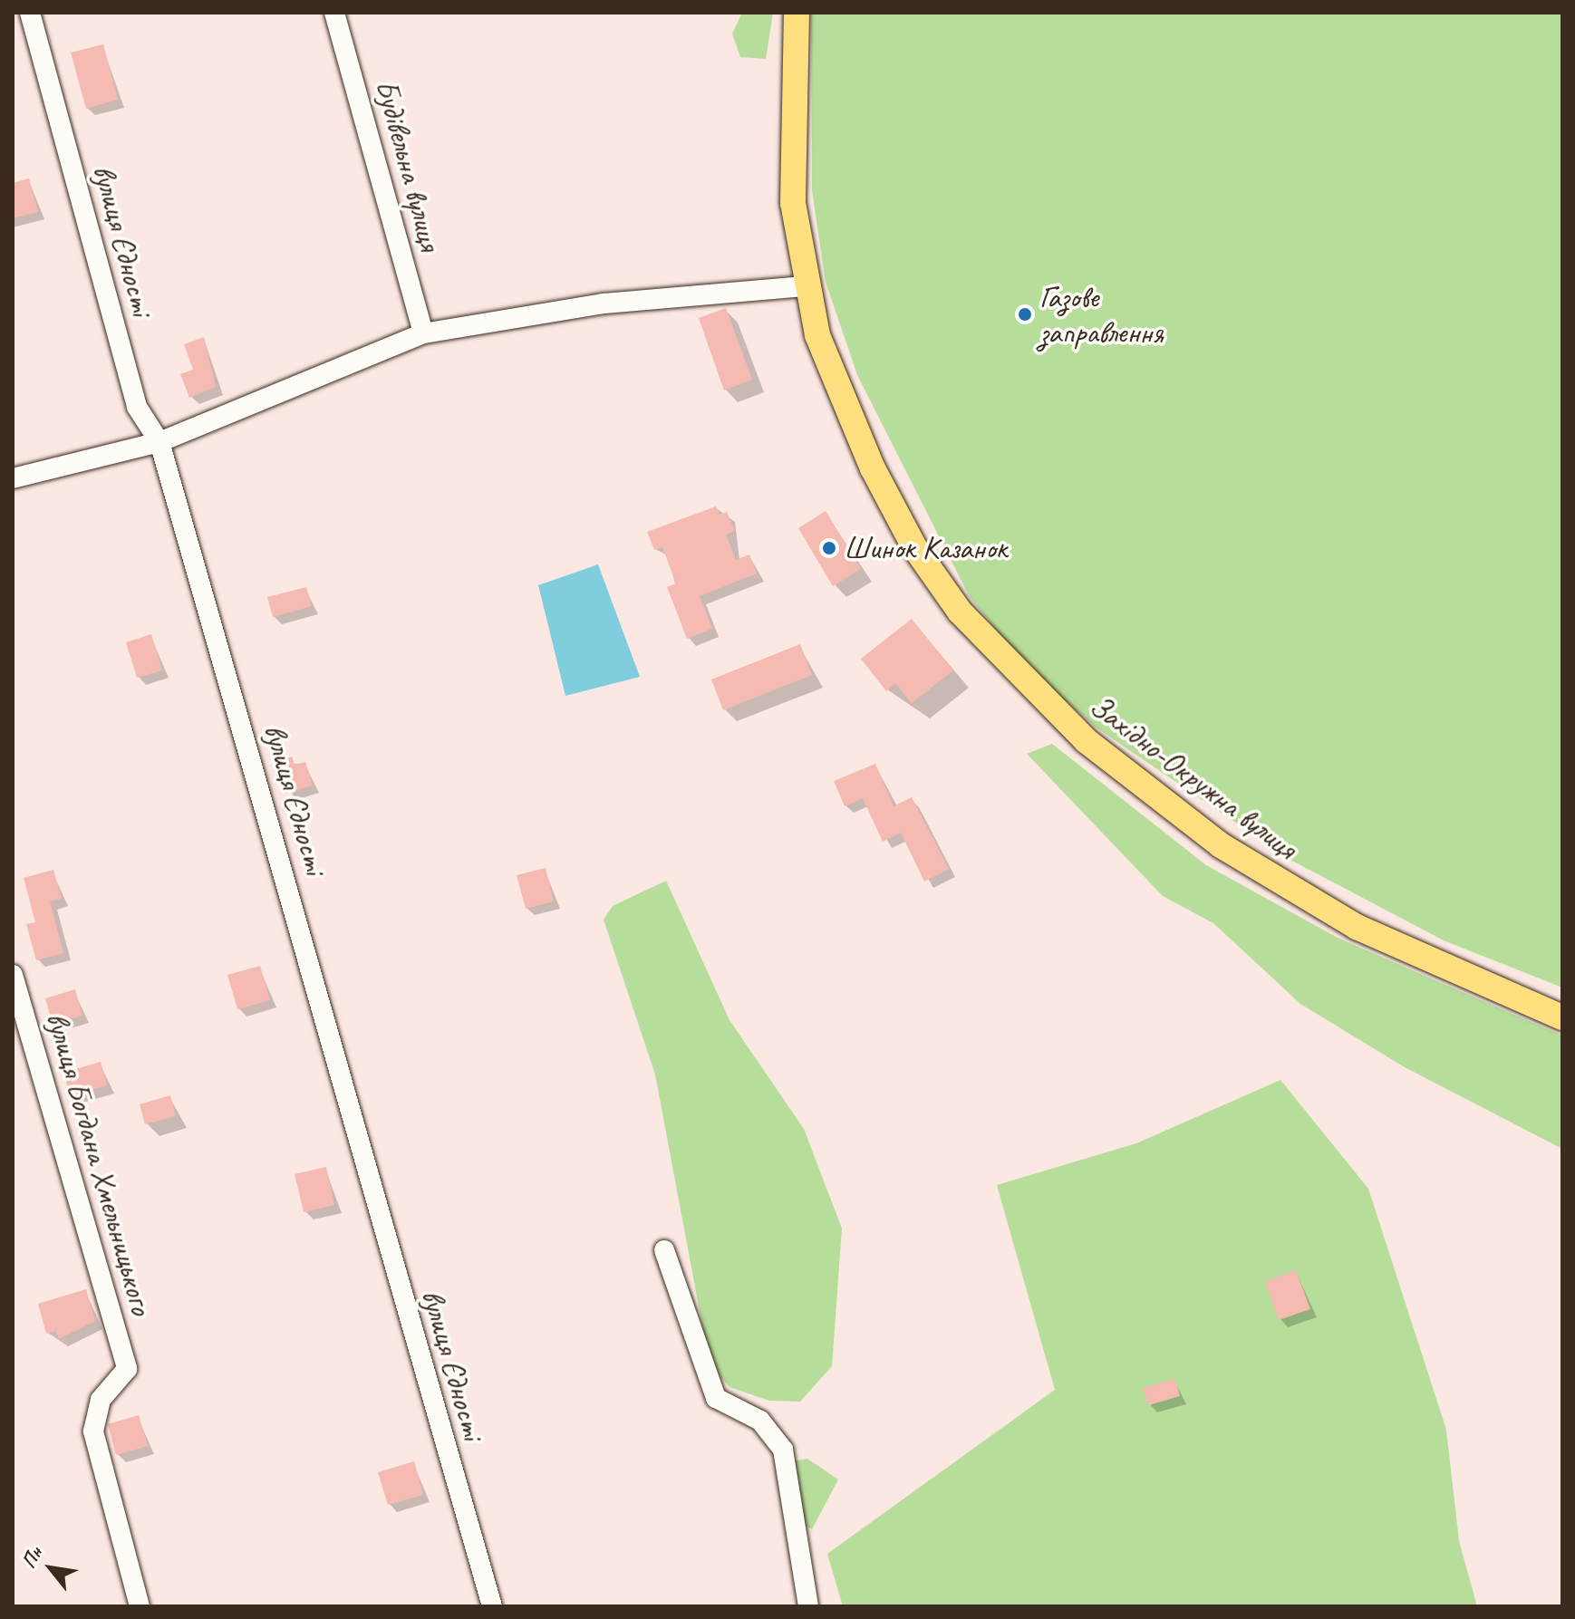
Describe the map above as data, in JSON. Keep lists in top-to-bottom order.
{
  "streets": {
    "main road": ["Західно-Окружна вулиця"],
    "street": ["Будівельна вулиця", "вулиця Єдності", "вулиця Богдана Хмельницького"]
  },
  "places": ["Газове заправлення", "Шинок Казанок"],
  "north": "top left"
}
